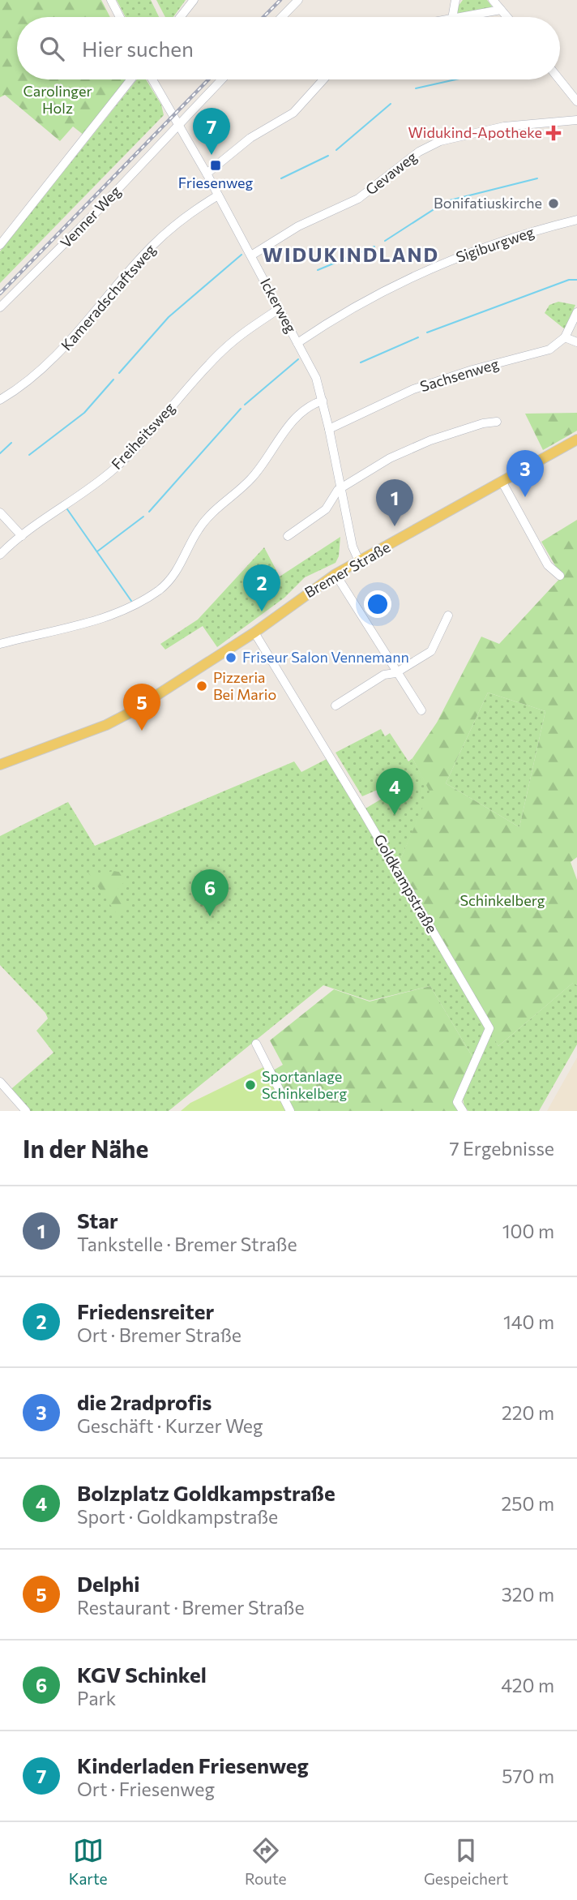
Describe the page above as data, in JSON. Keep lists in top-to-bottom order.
{
  "streets": {
    "main road": ["Bremer Straße"],
    "street": [
      "Gevaweg",
      "Venner Weg",
      "Sigiburgweg",
      "Kameradschaftsweg",
      "Ickerweg",
      "Sachsenweg",
      "Freiheitsweg",
      "Goldkampstraße"
    ]
  },
  "crossings": [
    ["Gevaweg", "Ickerweg"],
    ["Venner Weg", "Ickerweg"],
    ["Sigiburgweg", "Ickerweg"],
    ["Kameradschaftsweg", "Ickerweg"],
    ["Ickerweg", "Sachsenweg"],
    ["Ickerweg", "Freiheitsweg"],
    ["Ickerweg", "Bremer Straße"],
    ["Bremer Straße", "Goldkampstraße"]
  ],
  "districts": ["WIDUKINDLAND"],
  "parks": ["Carolinger Holz", "Schinkelberg"],
  "places": {
    "health": ["Widukind-Apotheke"],
    "transit": ["Friesenweg"],
    "other": [
      "Bonifatiuskirche",
      "Friseur Salon Vennemann",
      "Pizzeria Bei Mario",
      "Sportanlage Schinkelberg"
    ]
  },
  "page": {
    "search": "Hier suchen",
    "pins": [
      "7",
      "3",
      "1",
      "2",
      "5",
      "4",
      "6"
    ],
    "heading": ["In der Nähe", "7 Ergebnisse"],
    "list": [
      {
        "mark": "1",
        "name": "Star",
        "note": "Tankstelle · Bremer Straße",
        "value": "100 m"
      },
      {
        "mark": "2",
        "name": "Friedensreiter",
        "note": "Ort · Bremer Straße",
        "value": "140 m"
      },
      {
        "mark": "3",
        "name": "die 2radprofis",
        "note": "Geschäft · Kurzer Weg",
        "value": "220 m"
      },
      {
        "mark": "4",
        "name": "Bolzplatz Goldkampstraße",
        "note": "Sport · Goldkampstraße",
        "value": "250 m"
      },
      {
        "mark": "5",
        "name": "Delphi",
        "note": "Restaurant · Bremer Straße",
        "value": "320 m"
      },
      {
        "mark": "6",
        "name": "KGV Schinkel",
        "note": "Park",
        "value": "420 m"
      },
      {
        "mark": "7",
        "name": "Kinderladen Friesenweg",
        "note": "Ort · Friesenweg",
        "value": "570 m"
      }
    ],
    "nav": ["Karte", "Route", "Gespeichert"]
  }
}
